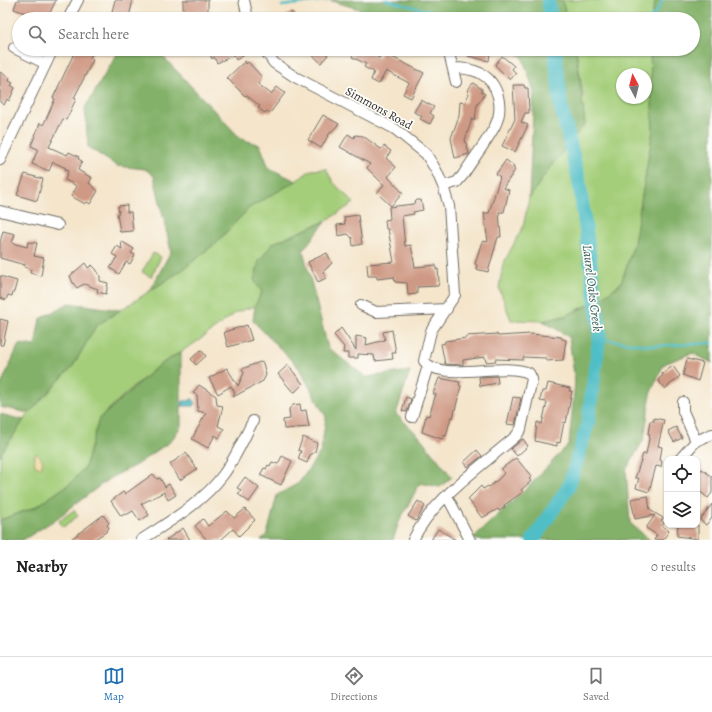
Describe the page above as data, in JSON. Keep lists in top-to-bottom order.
{
  "streets": {
    "street": ["Simmons Road"]
  },
  "water": ["Laurel Oaks Creek"],
  "north": "top",
  "page": {
    "search": "Search here",
    "heading": ["Nearby", "0 results"],
    "nav": ["Map", "Directions", "Saved"]
  }
}
